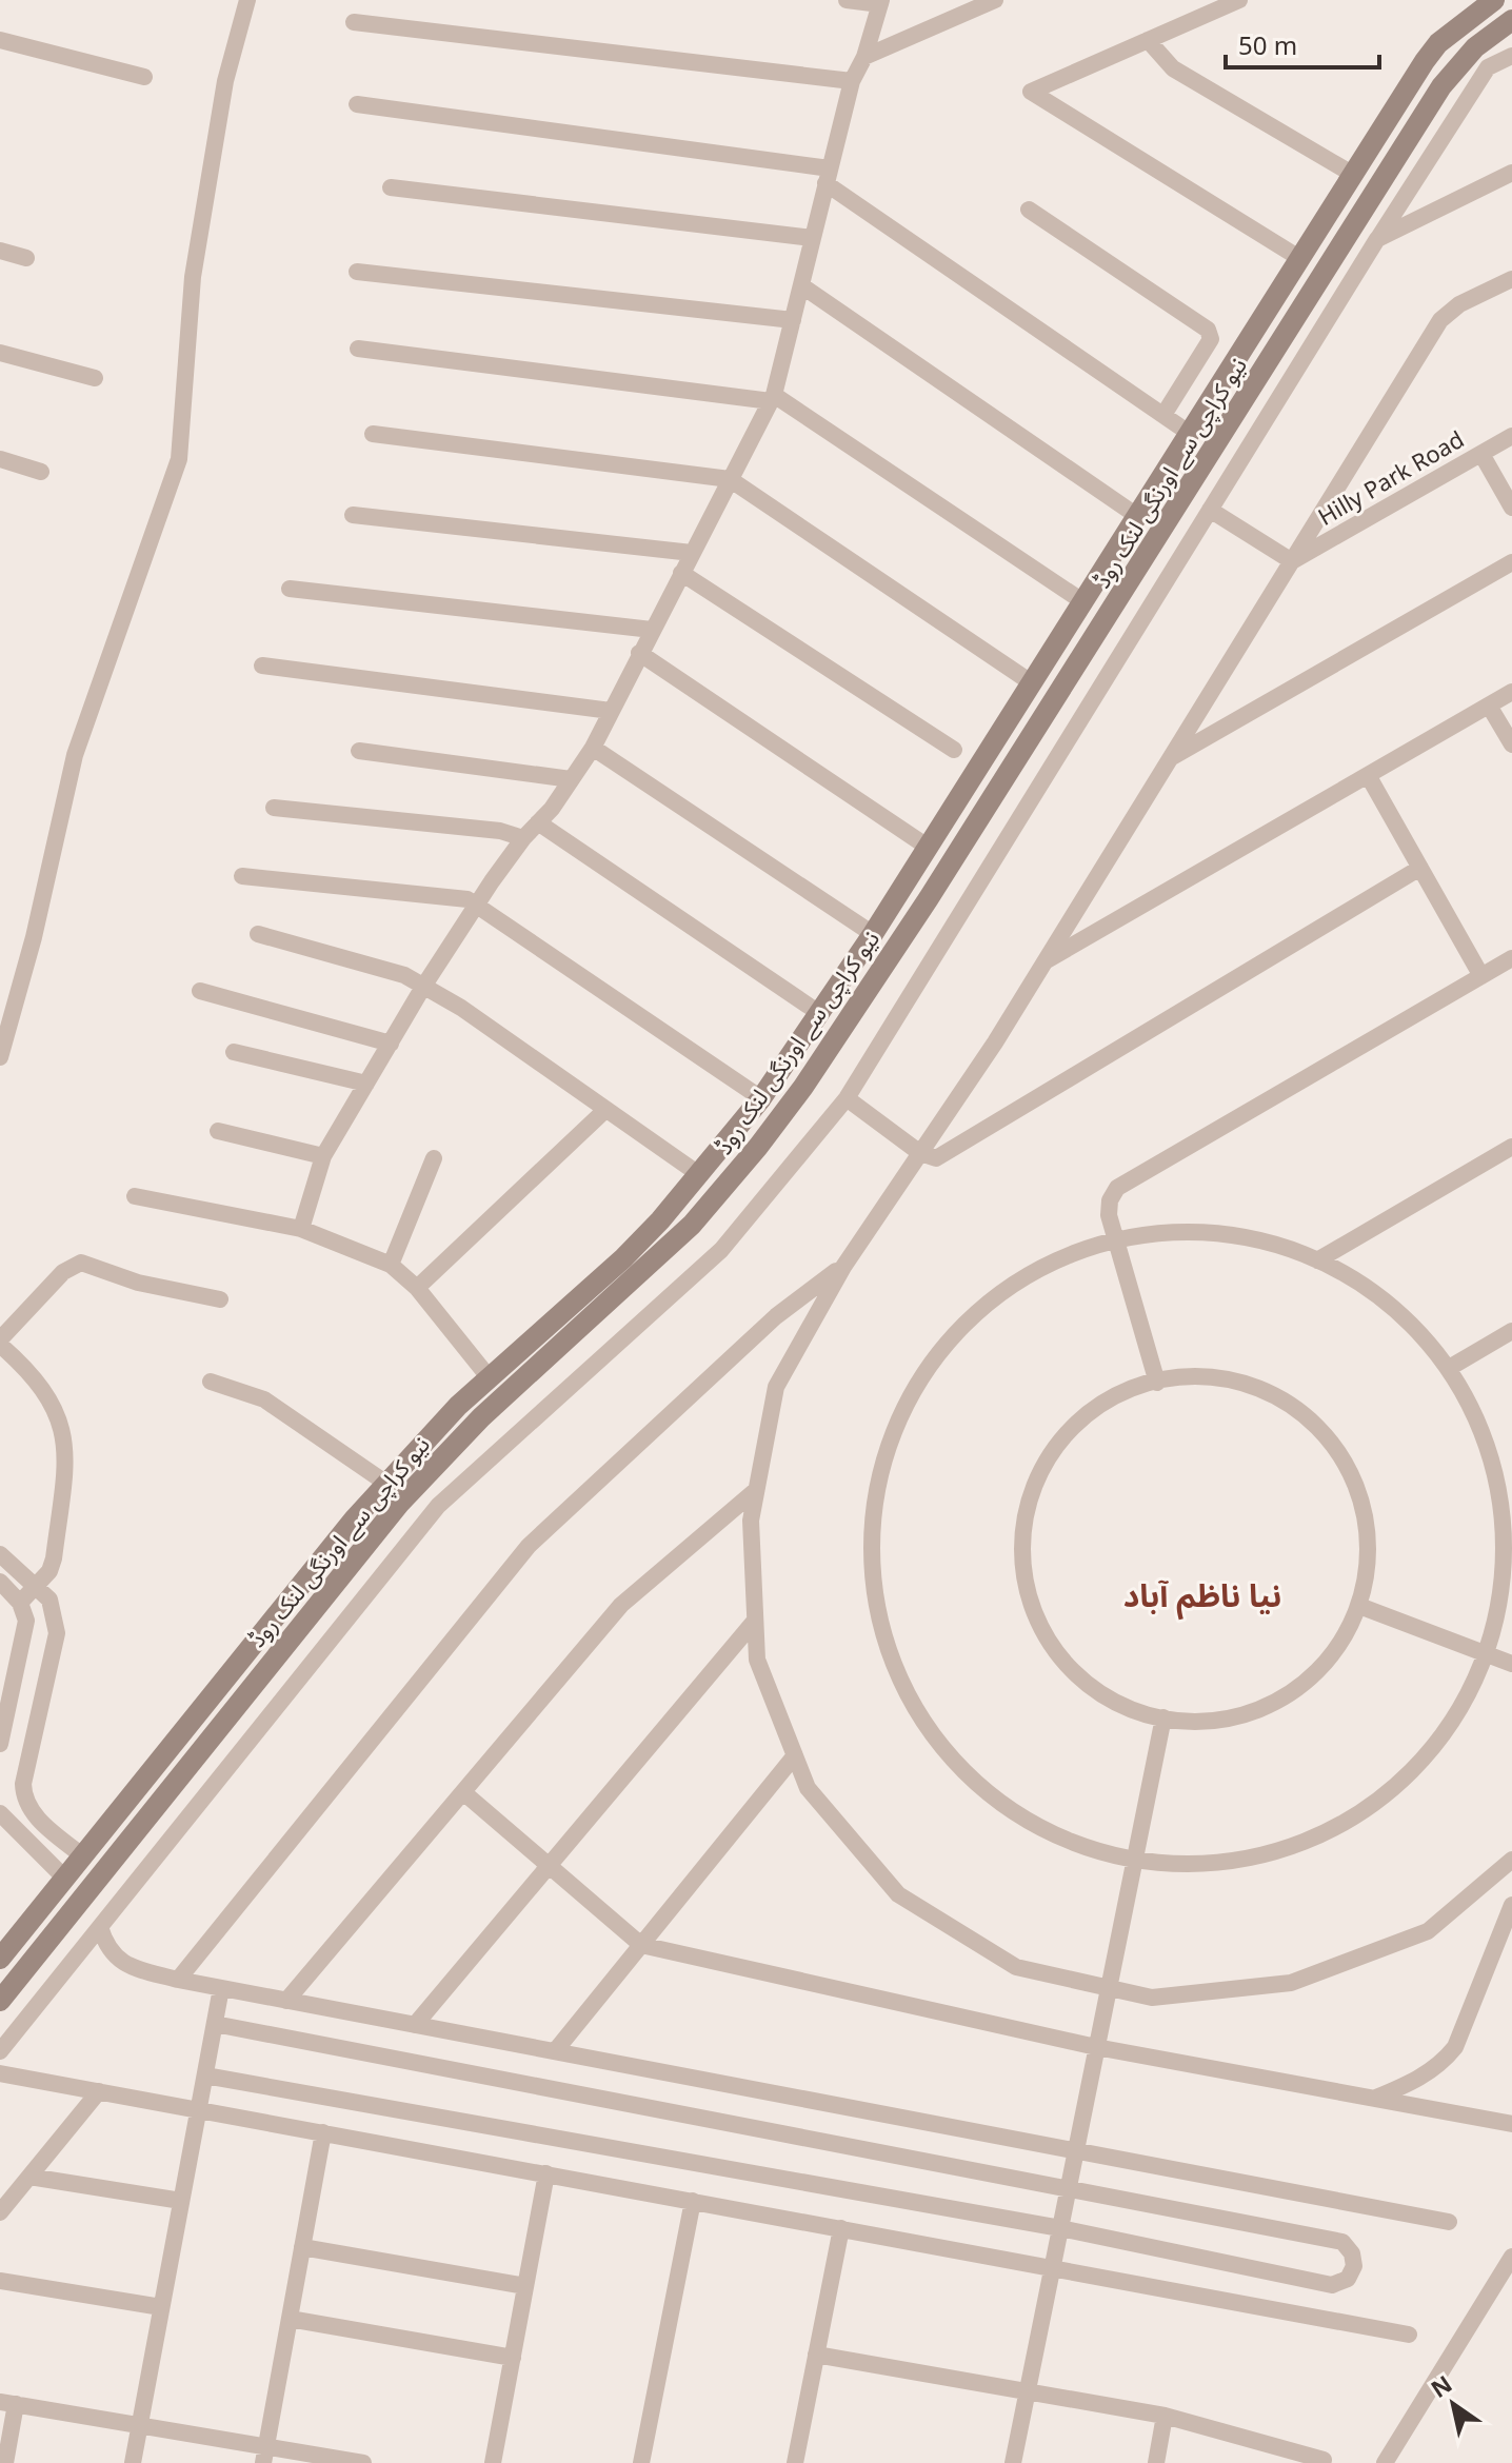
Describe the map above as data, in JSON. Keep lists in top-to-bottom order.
{
  "streets": {
    "street": ["نیو کراچی سے اورنگی لنک روڈ", "Hilly Park Road"]
  },
  "districts": ["نیا ناظم آباد"],
  "scale_bar": "50 m",
  "north": "top left"
}
